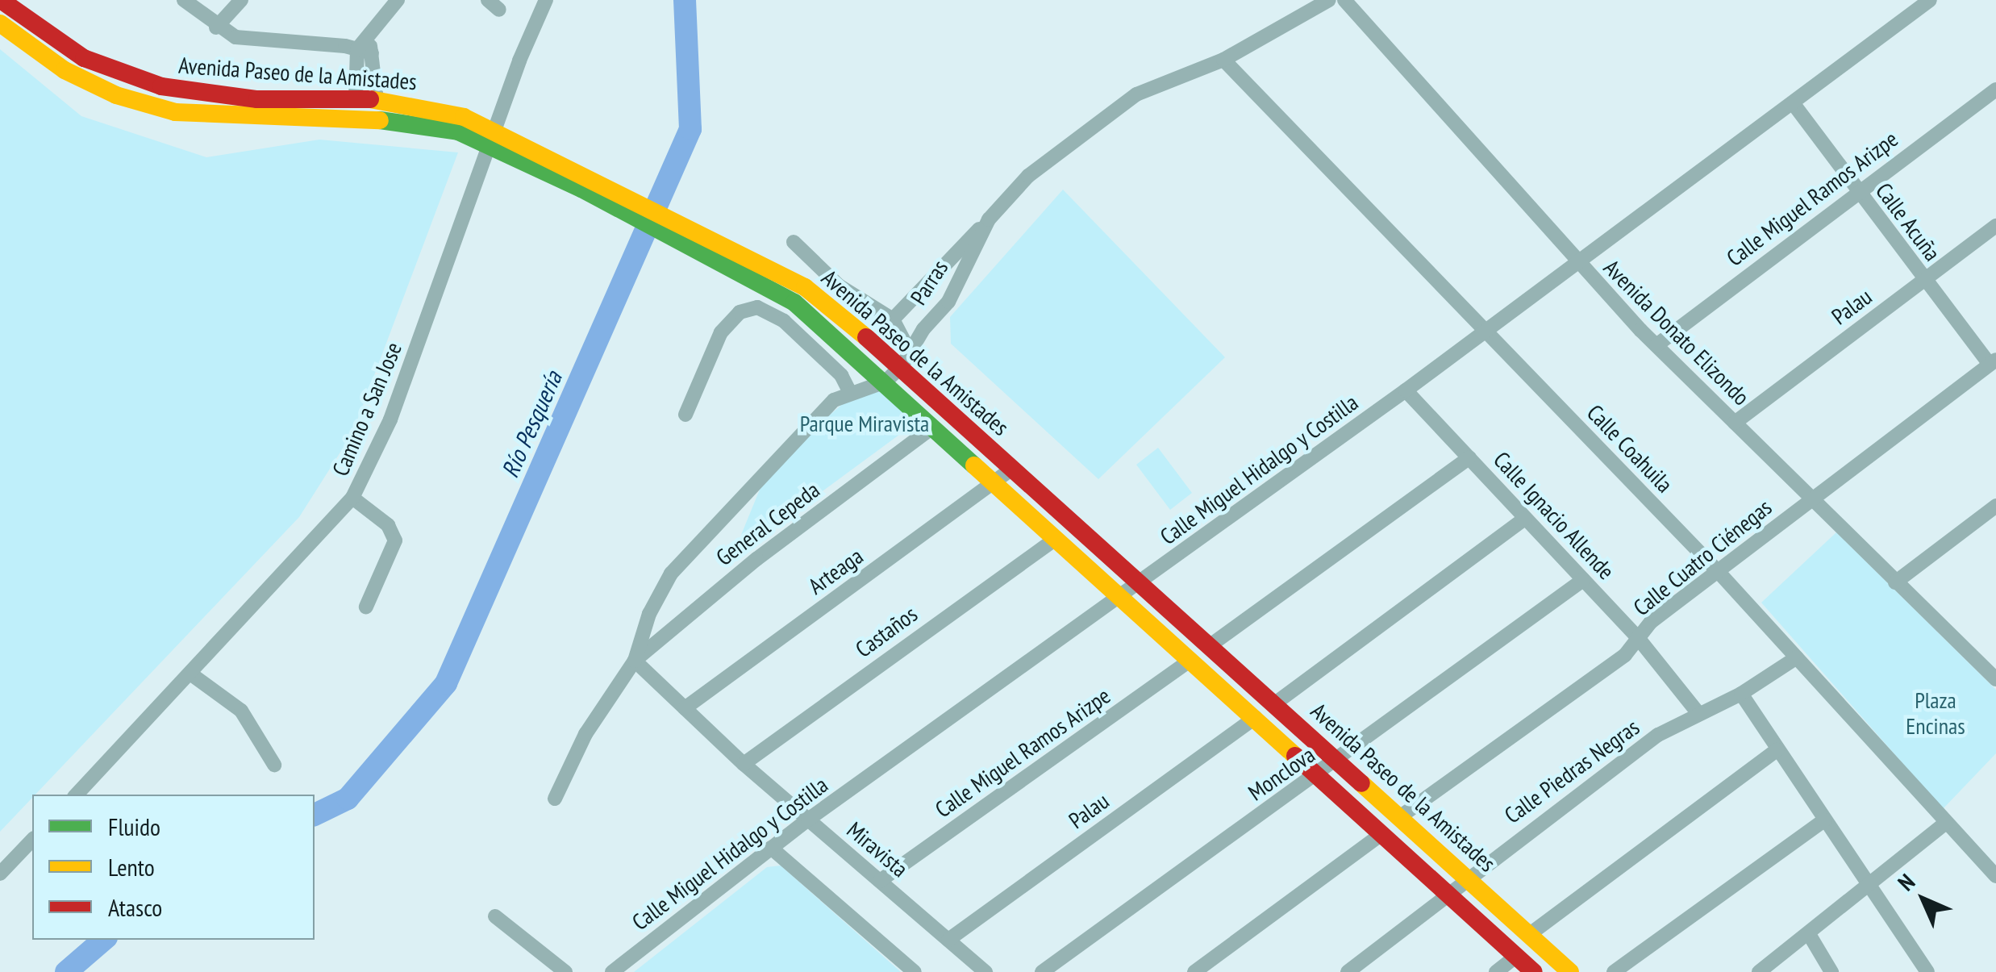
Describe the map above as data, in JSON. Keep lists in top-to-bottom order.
{
  "streets": {
    "street": [
      "Avenida Paseo de la Amistades",
      "Calle Miguel Ramos Arizpe",
      "Calle Acuña",
      "Parras",
      "Palau",
      "Avenida Donato Elizondo",
      "Camino a San Jose",
      "Calle Coahuila",
      "Calle Miguel Hidalgo y Costilla",
      "Calle Ignacio Allende",
      "General Cepeda",
      "Calle Cuatro Ciénegas",
      "Arteaga",
      "Castaños",
      "Calle Piedras Negras",
      "Monclova",
      "Miravista"
    ]
  },
  "crossings": [
    ["Avenida Paseo de la Amistades", "Calle Miguel Ramos Arizpe"],
    ["Avenida Paseo de la Amistades", "Parras"],
    ["Avenida Paseo de la Amistades", "Palau"],
    ["Avenida Paseo de la Amistades", "Camino a San Jose"],
    ["Avenida Paseo de la Amistades", "Calle Miguel Hidalgo y Costilla"],
    ["Avenida Paseo de la Amistades", "General Cepeda"],
    ["Avenida Paseo de la Amistades", "Calle Cuatro Ciénegas"],
    ["Avenida Paseo de la Amistades", "Arteaga"],
    ["Avenida Paseo de la Amistades", "Castaños"],
    ["Avenida Paseo de la Amistades", "Calle Piedras Negras"],
    ["Avenida Paseo de la Amistades", "Monclova"],
    ["Calle Miguel Ramos Arizpe", "Calle Acuña"],
    ["Calle Miguel Ramos Arizpe", "Avenida Donato Elizondo"],
    ["Calle Miguel Ramos Arizpe", "Miravista"],
    ["Calle Acuña", "Palau"],
    ["Calle Acuña", "Calle Miguel Hidalgo y Costilla"],
    ["Calle Acuña", "Calle Cuatro Ciénegas"],
    ["Parras", "Calle Coahuila"],
    ["Parras", "General Cepeda"],
    ["Parras", "Miravista"],
    ["Palau", "Avenida Donato Elizondo"],
    ["Palau", "Miravista"],
    ["Avenida Donato Elizondo", "Calle Miguel Hidalgo y Costilla"],
    ["Avenida Donato Elizondo", "Calle Cuatro Ciénegas"],
    ["Calle Coahuila", "Calle Miguel Hidalgo y Costilla"],
    ["Calle Coahuila", "Calle Cuatro Ciénegas"],
    ["Calle Coahuila", "Calle Piedras Negras"],
    ["Calle Miguel Hidalgo y Costilla", "Calle Ignacio Allende"],
    ["Calle Miguel Hidalgo y Costilla", "Miravista"],
    ["Calle Ignacio Allende", "Calle Cuatro Ciénegas"],
    ["Calle Ignacio Allende", "Calle Piedras Negras"],
    ["Calle Ignacio Allende", "Monclova"],
    ["General Cepeda", "Miravista"],
    ["Arteaga", "Miravista"],
    ["Castaños", "Miravista"]
  ],
  "water": ["Río Pesquería"],
  "parks": ["Parque Miravista", "Plaza Encinas"],
  "legend": ["Fluido", "Lento", "Atasco"],
  "north": "top left"
}
